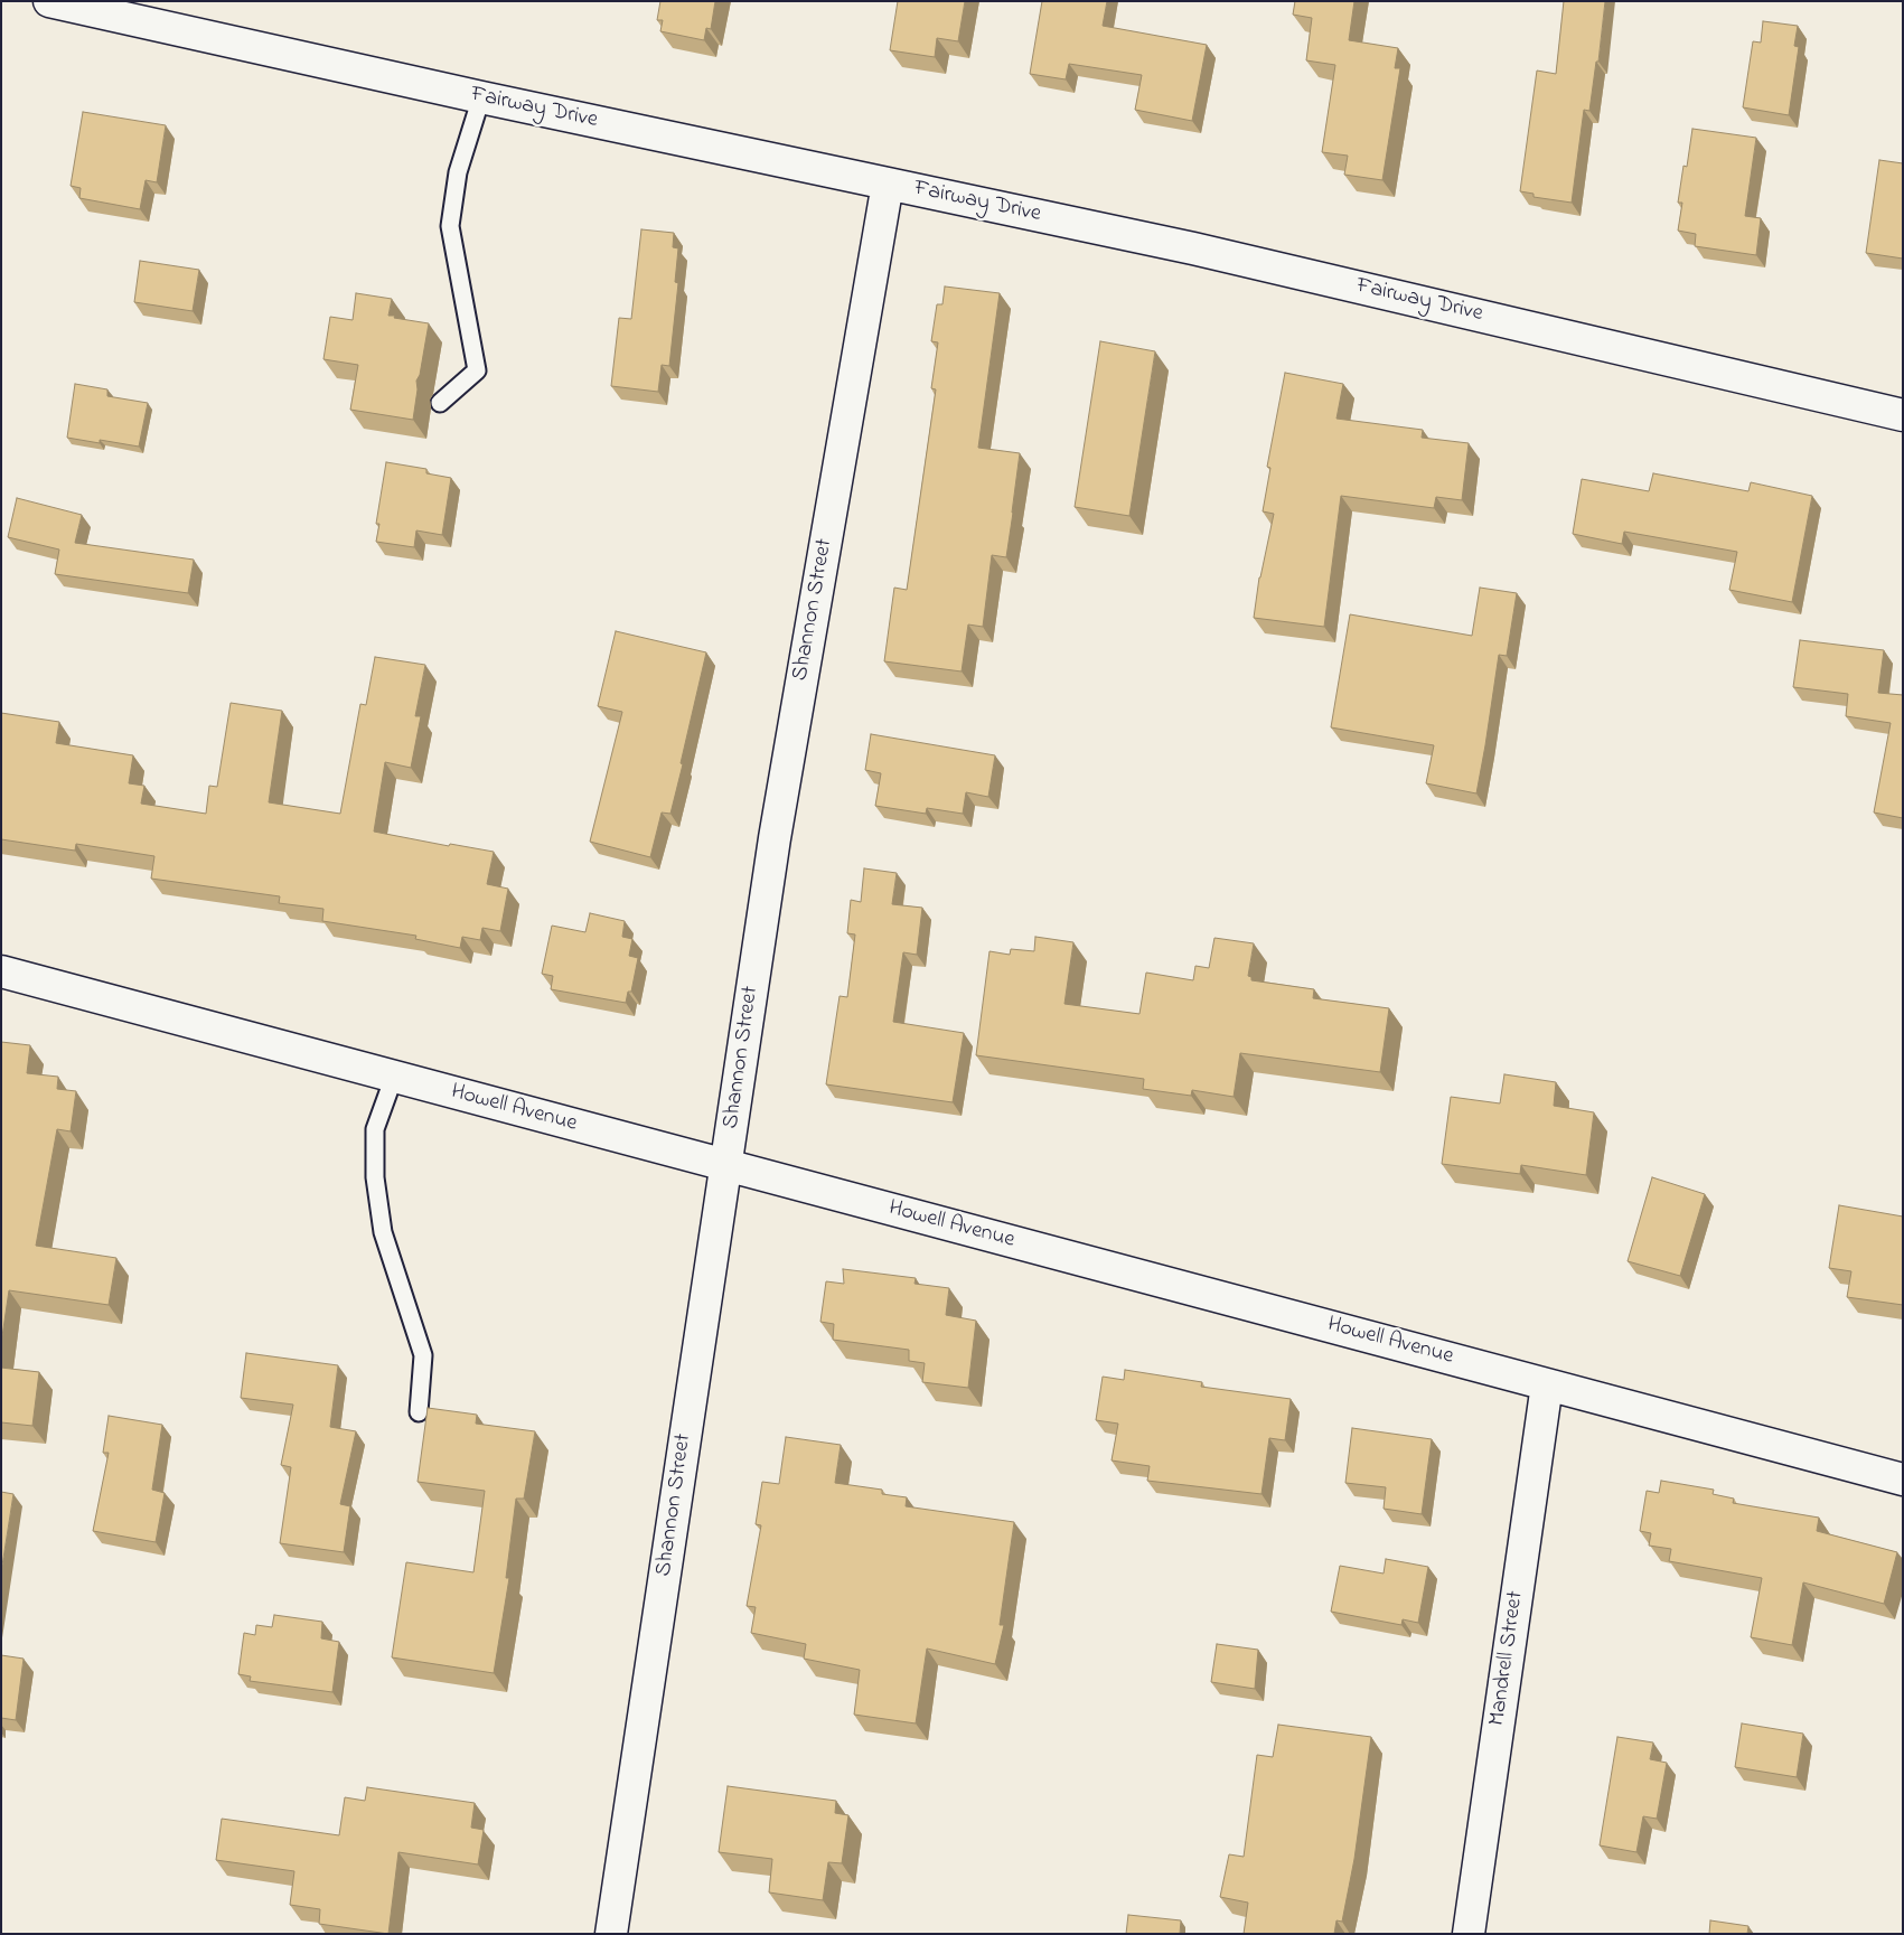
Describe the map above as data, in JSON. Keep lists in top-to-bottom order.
{
  "streets": {
    "street": [
      "Fairway Drive",
      "Shannon Street",
      "Howell Avenue",
      "Mandrell Street"
    ]
  },
  "crossings": [
    ["Fairway Drive", "Shannon Street"],
    ["Shannon Street", "Howell Avenue"],
    ["Howell Avenue", "Mandrell Street"]
  ]
}
